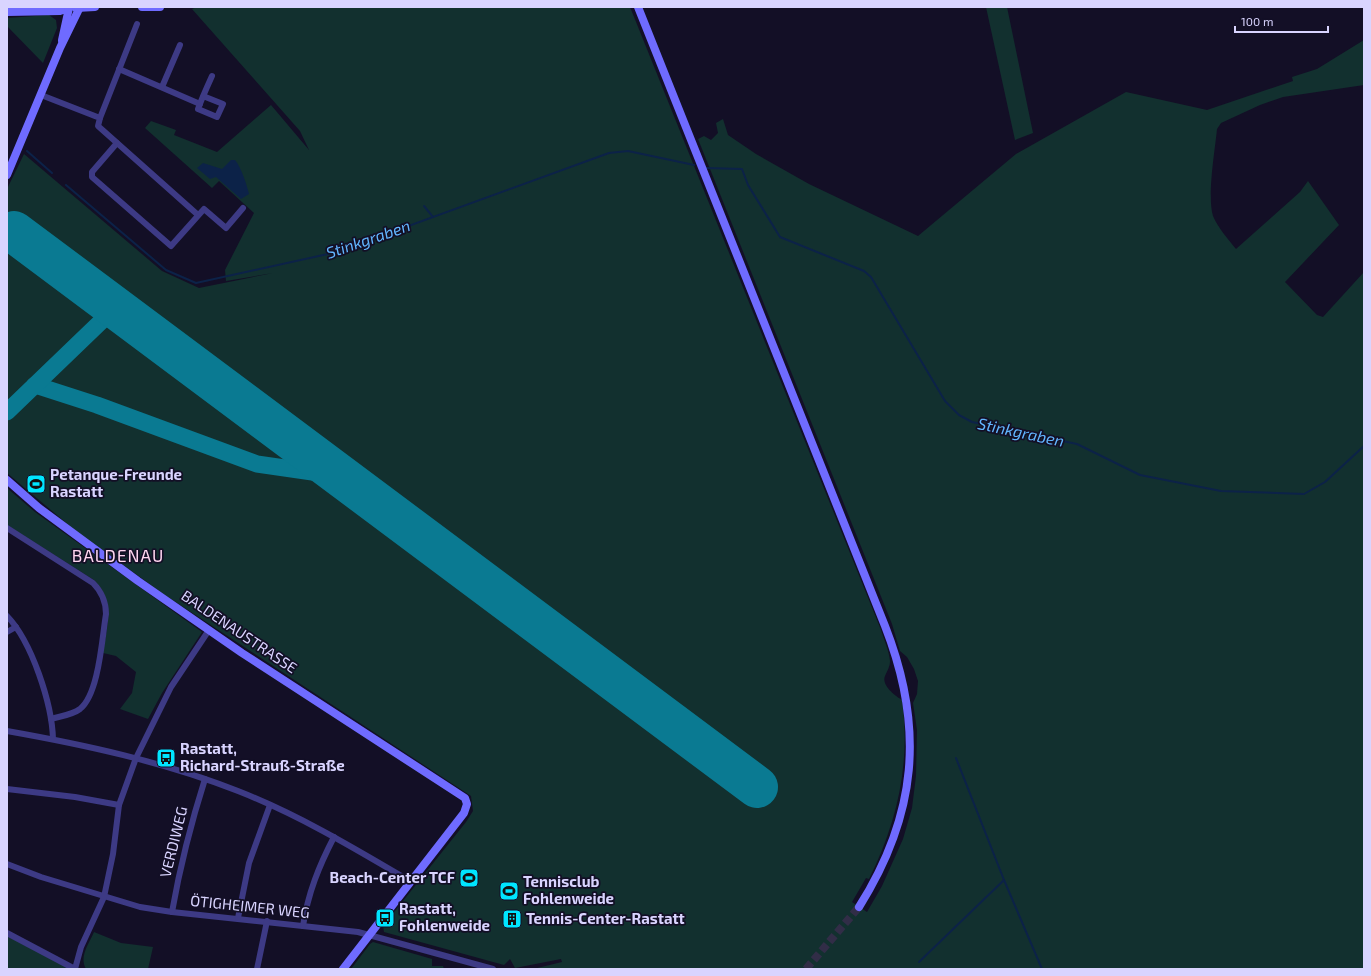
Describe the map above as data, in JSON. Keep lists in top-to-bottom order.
{
  "streets": {
    "street": ["BALDENAUSTRASSE", "VERDIWEG", "ÖTIGHEIMER WEG"]
  },
  "crossings": [
    ["VERDIWEG", "ÖTIGHEIMER WEG"]
  ],
  "districts": ["BALDENAU"],
  "water": ["Stinkgraben"],
  "places": {
    "sports": ["Petanque-Freunde Rastatt", "Beach-Center TCF", "Tennisclub Fohlenweide"],
    "bus stop": ["Rastatt, Richard-Strauß-Straße", "Rastatt, Fohlenweide"],
    "building": ["Tennis-Center-Rastatt"]
  },
  "scale_bar": "100 m"
}
